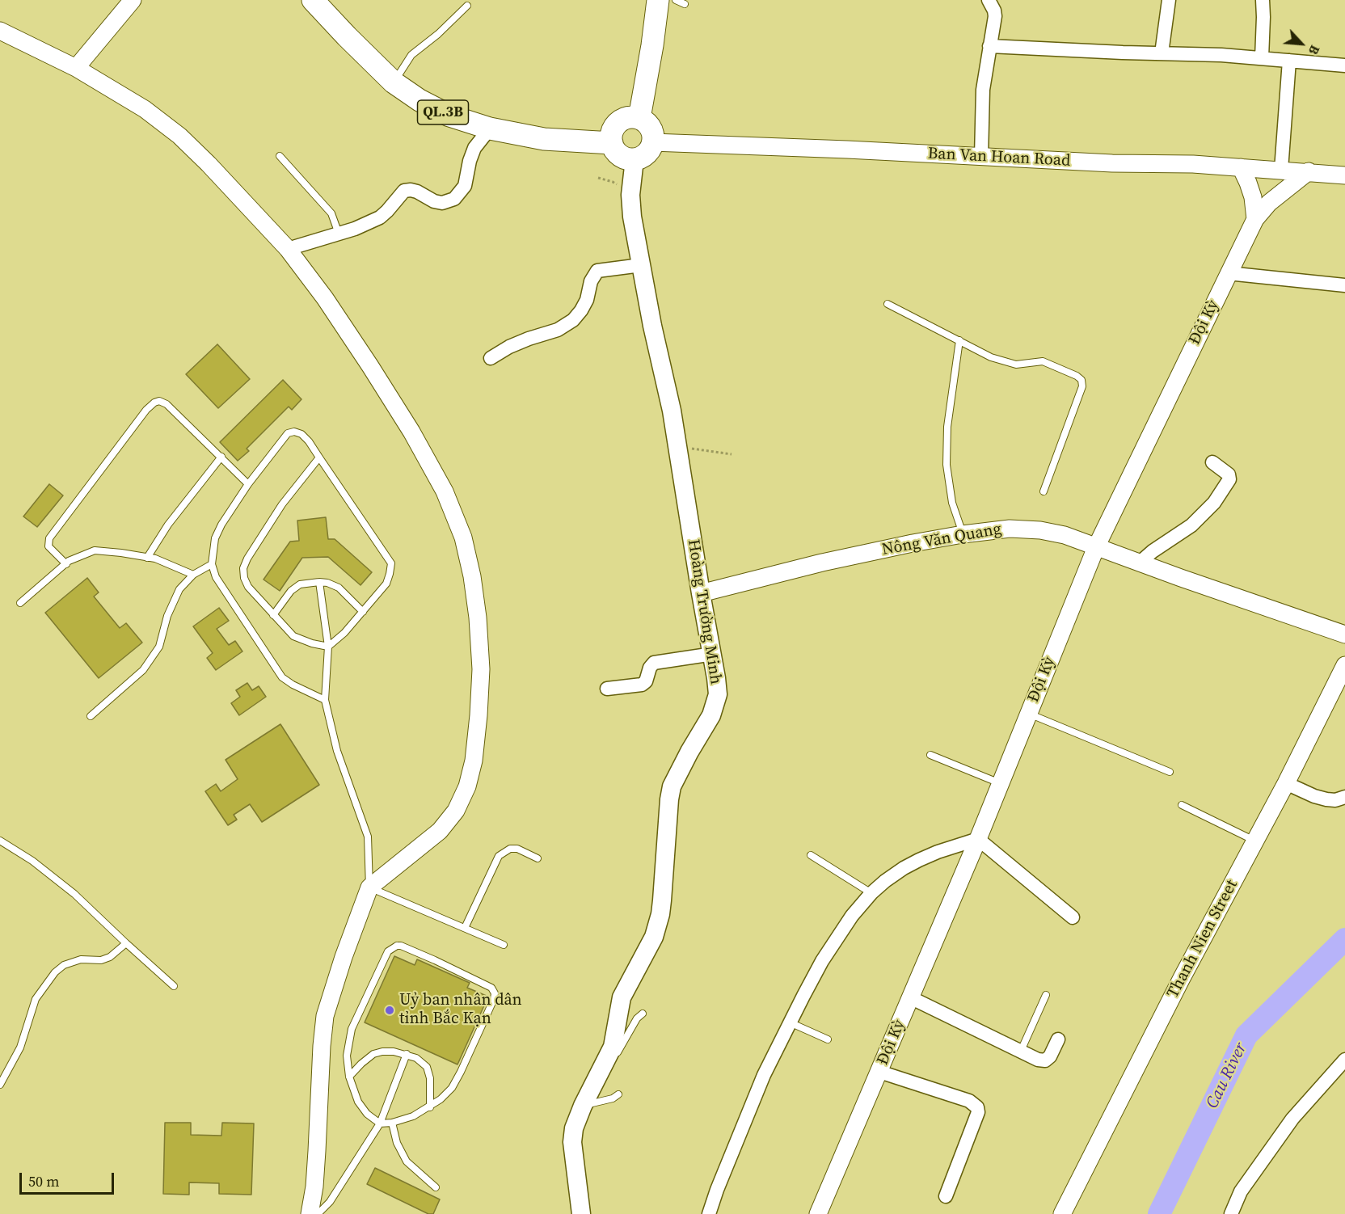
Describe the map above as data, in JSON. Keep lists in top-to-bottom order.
{
  "streets": {
    "highway": ["QL.3B"],
    "main road": ["Hoàng Trường Minh"],
    "street": [
      "Ban Van Hoan Road",
      "Đội Kỳ",
      "Nông Văn Quang",
      "Thanh Nien Street"
    ]
  },
  "crossings": [
    ["QL.3B", "Ban Van Hoan Road"],
    ["QL.3B", "Hoàng Trường Minh"],
    ["Ban Van Hoan Road", "Đội Kỳ"],
    ["Ban Van Hoan Road", "Hoàng Trường Minh"],
    ["Đội Kỳ", "Nông Văn Quang"],
    ["Nông Văn Quang", "Hoàng Trường Minh"]
  ],
  "water": ["Cau River"],
  "places": ["Uỷ ban nhân dân tỉnh Bắc Kạn"],
  "scale_bar": "50 m",
  "north": "bottom right"
}
